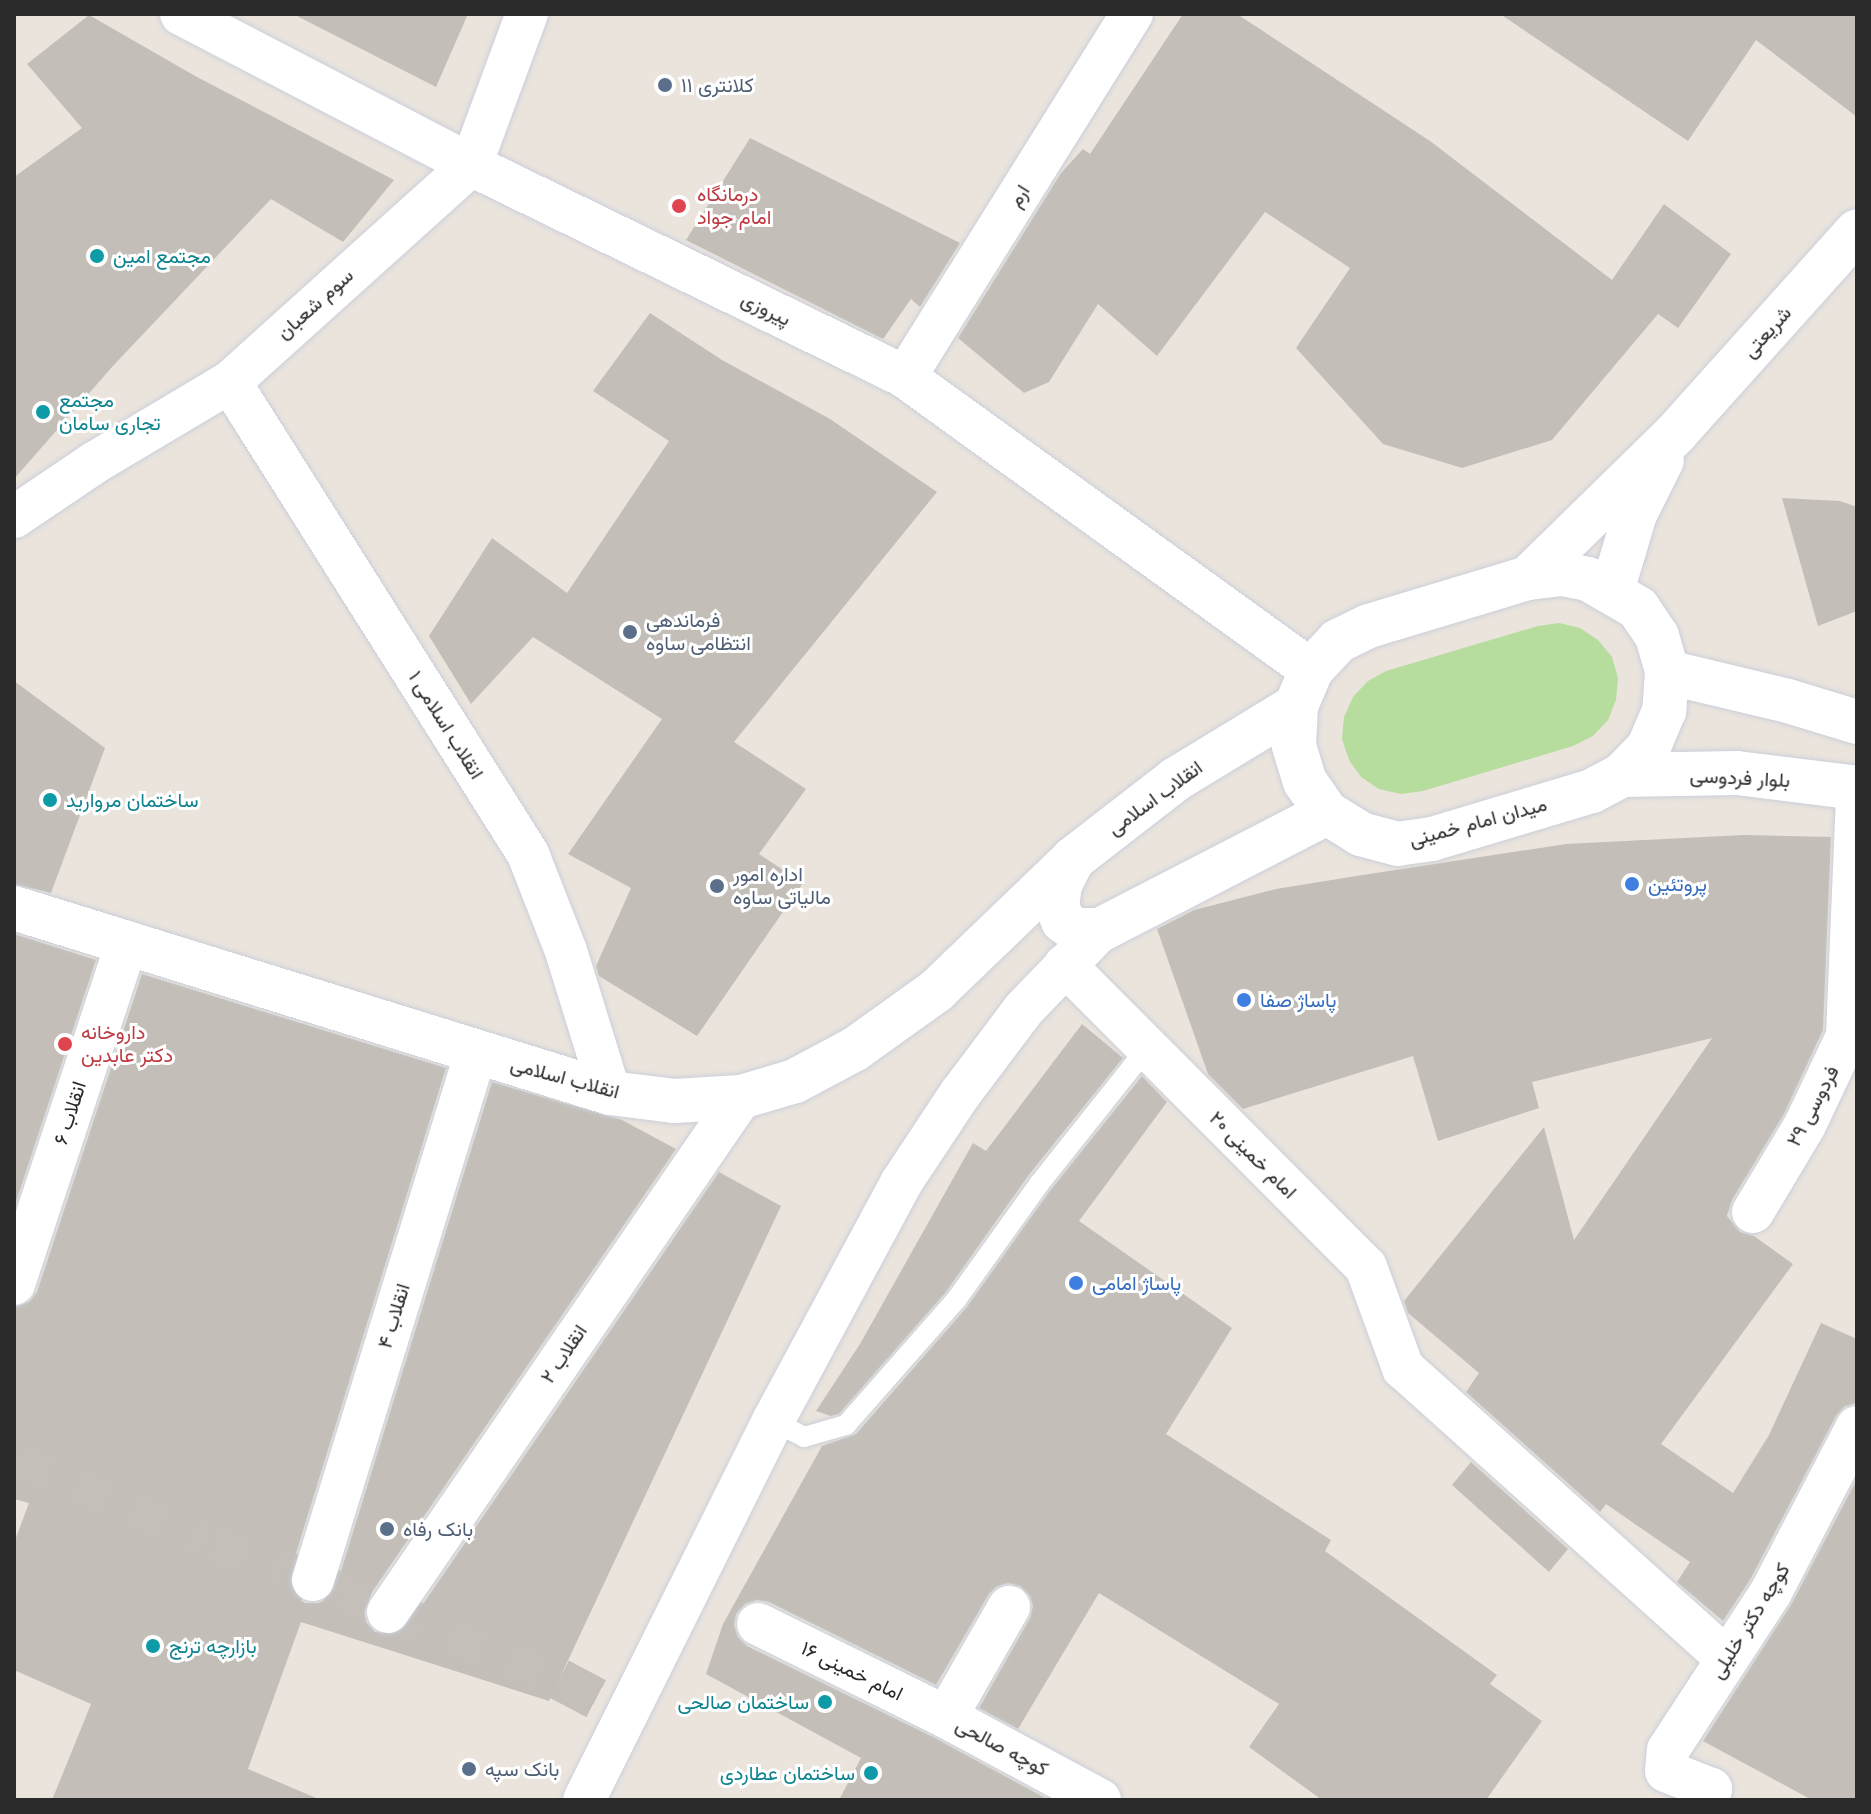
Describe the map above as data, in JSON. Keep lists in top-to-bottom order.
{
  "streets": {
    "main road": [
      "شریعتی",
      "بلوار فردوسی",
      "انقلاب اسلامی",
      "میدان امام خمینی"
    ],
    "street": [
      "ارم",
      "سوم شعبان",
      "پیروزی",
      "انقلاب اسلامی ۱",
      "فردوسی ۲۹",
      "انقلاب ۶",
      "امام خمینی ۲۰",
      "انقلاب ۴",
      "انقلاب ۲",
      "کوچه دکتر خلیلی",
      "امام خمینی ۱۶",
      "کوچه صالحی"
    ]
  },
  "crossings": [
    ["ارم", "پیروزی"],
    ["سوم شعبان", "پیروزی"],
    ["سوم شعبان", "انقلاب اسلامی ۱"],
    ["پیروزی", "انقلاب اسلامی"],
    ["پیروزی", "میدان امام خمینی"],
    ["شریعتی", "میدان امام خمینی"],
    ["انقلاب اسلامی ۱", "انقلاب اسلامی"],
    ["بلوار فردوسی", "میدان امام خمینی"],
    ["انقلاب اسلامی", "میدان امام خمینی"],
    ["انقلاب اسلامی", "انقلاب ۶"],
    ["انقلاب اسلامی", "انقلاب ۴"],
    ["انقلاب اسلامی", "انقلاب ۲"],
    ["امام خمینی ۲۰", "کوچه دکتر خلیلی"],
    ["امام خمینی ۱۶", "کوچه صالحی"]
  ],
  "places": [
    "کلانتری ۱۱",
    "درمانگاه امام جواد",
    "مجتمع امین",
    "مجتمع تجاری سامان",
    "فرماندهی انتظامی ساوه",
    "ساختمان مروارید",
    "پروتئین",
    "اداره امور مالیاتی ساوه",
    "پاساژ صفا",
    "داروخانه دکتر عابدین",
    "پاساژ امامی",
    "بانک رفاه",
    "بازارچه ترنج",
    "ساختمان صالحی",
    "بانک سپه",
    "ساختمان عطاردی"
  ]
}
